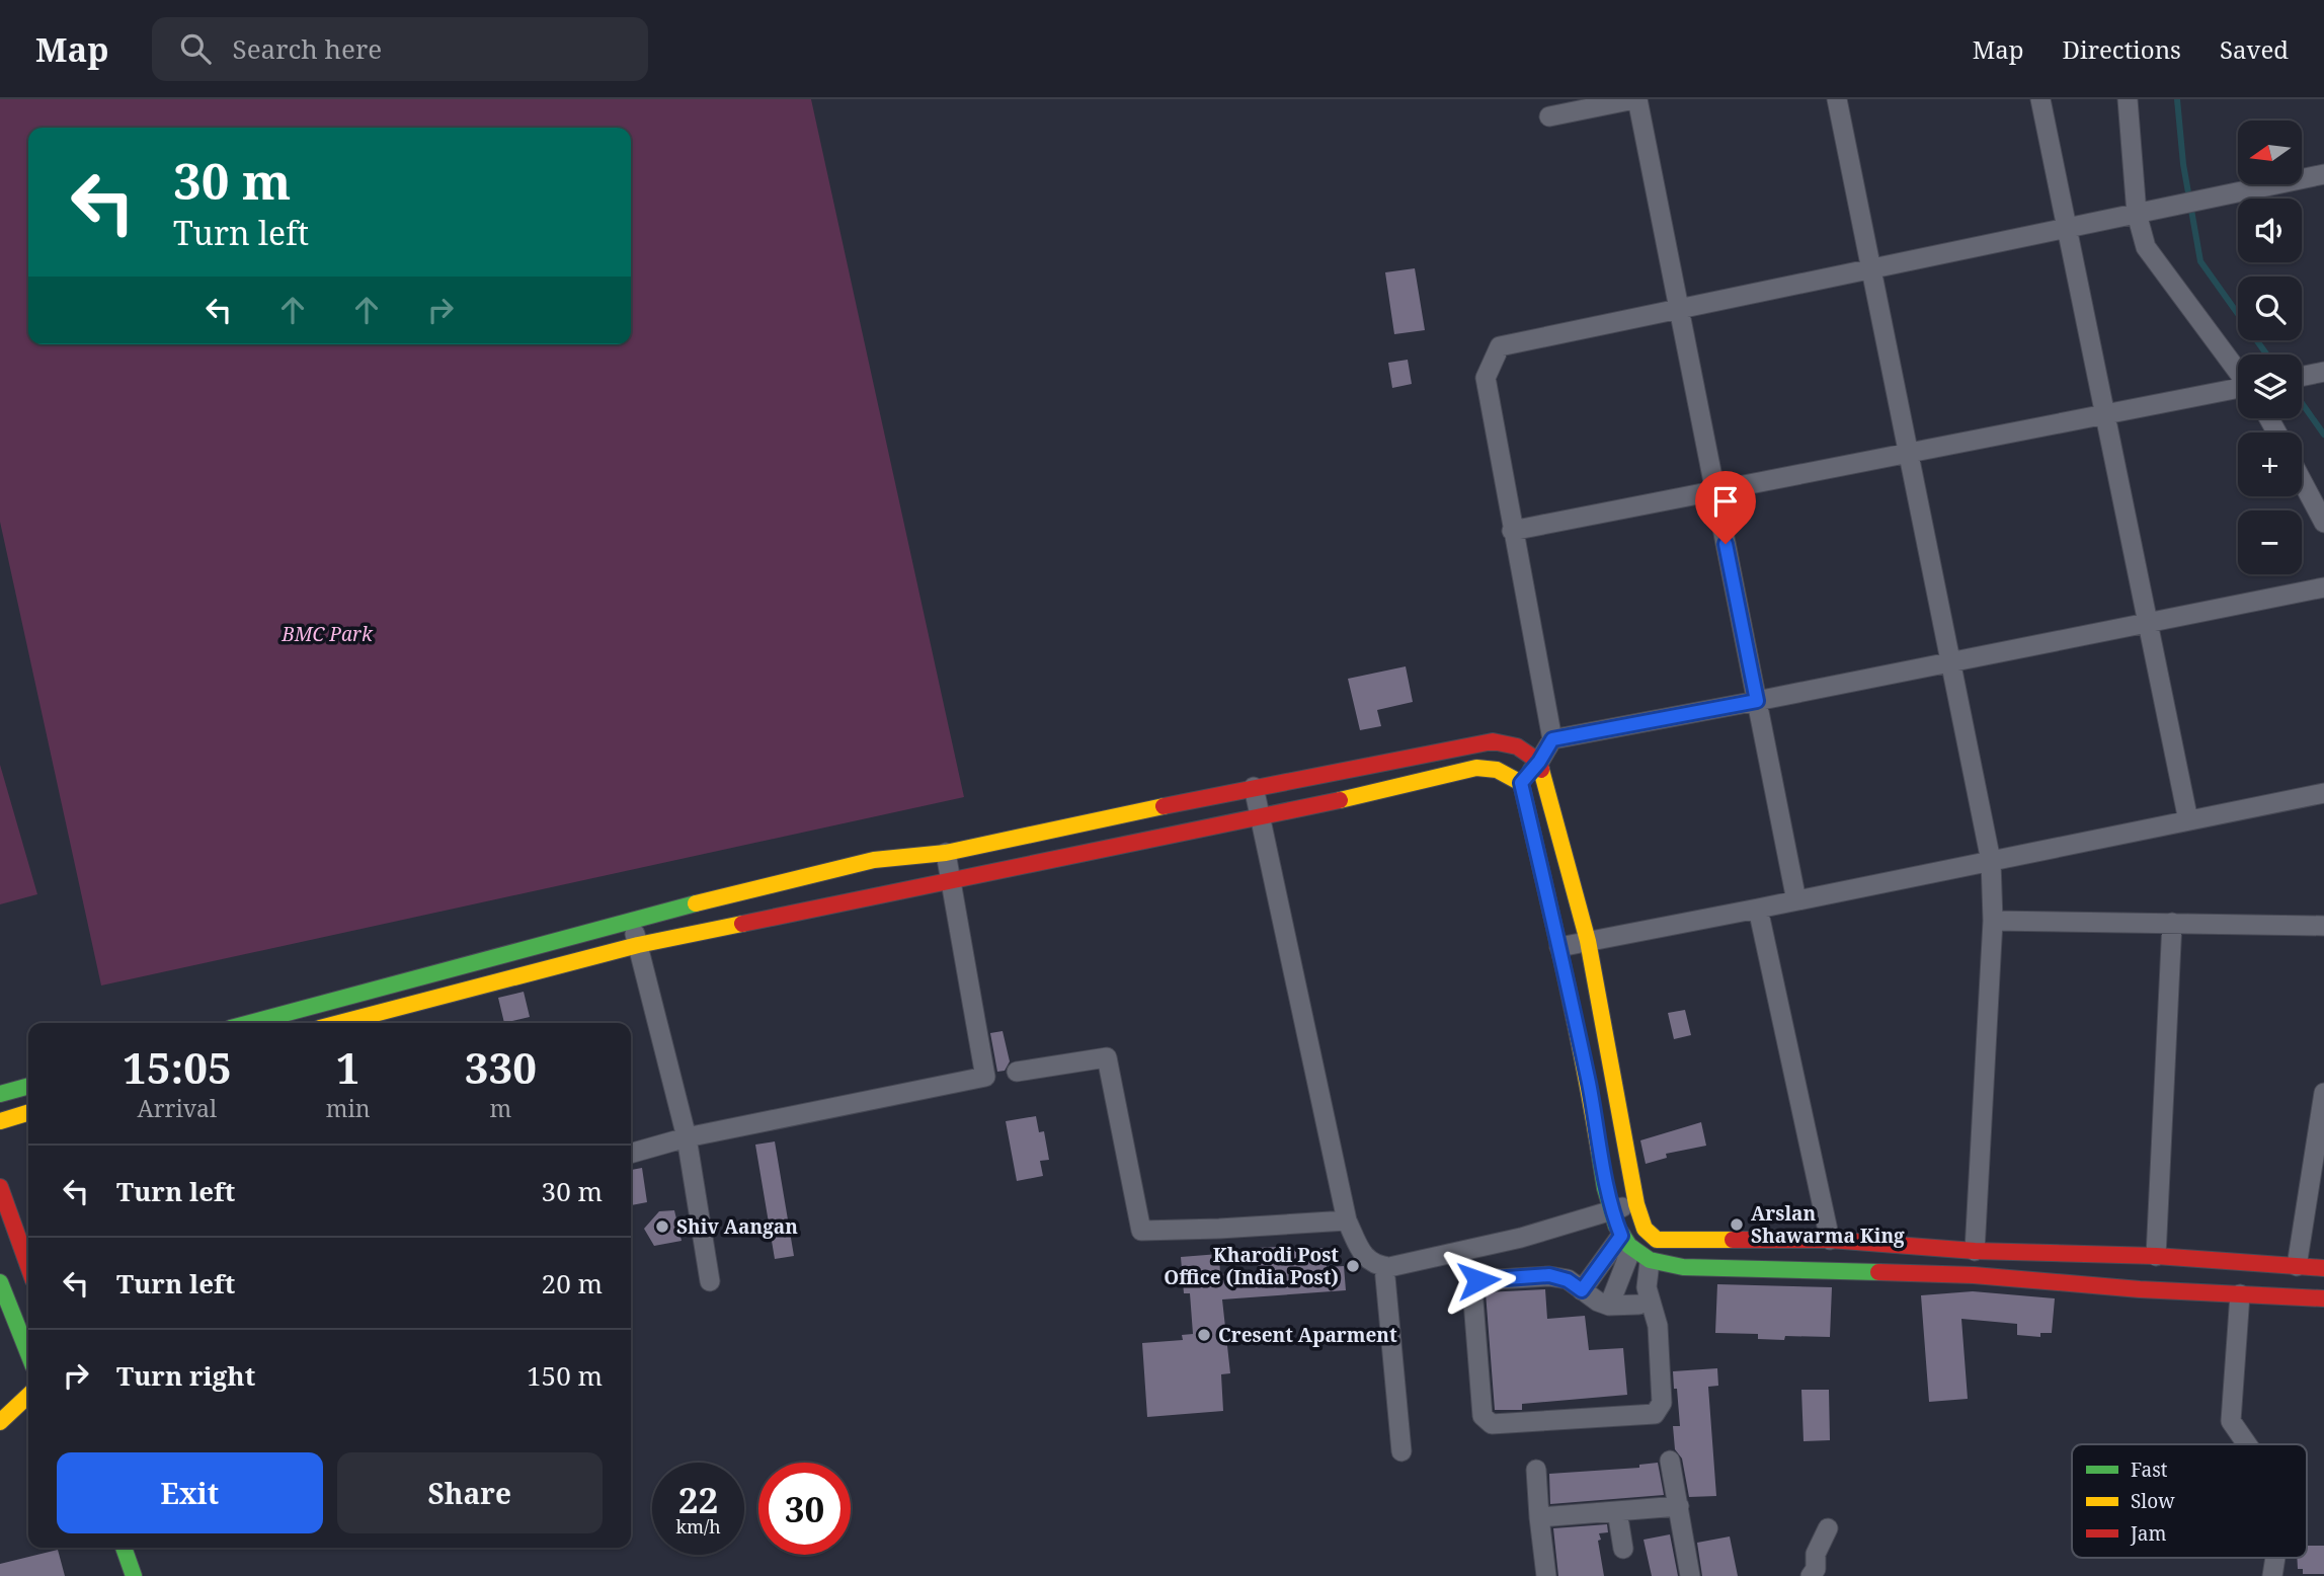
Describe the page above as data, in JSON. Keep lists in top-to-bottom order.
{
  "parks": ["BMC Park"],
  "places": [
    "Arslan Shawarma King",
    "Shiv Aangan",
    "Kharodi Post Office (India Post)",
    "Cresent Aparment"
  ],
  "legend": ["Fast", "Slow", "Jam"],
  "north": "left",
  "page": {
    "header": "Map",
    "search": "Search here",
    "nav": ["Map", "Directions", "Saved"],
    "map_buttons": ["+", "−"],
    "turn": ["30 m", "Turn left"],
    "eta": [
      "15:05",
      "Arrival",
      "1",
      "min",
      "330",
      "m"
    ],
    "list": [
      {
        "name": "Turn left",
        "value": "30 m"
      },
      {
        "name": "Turn left",
        "value": "20 m"
      },
      {
        "name": "Turn right",
        "value": "150 m"
      }
    ],
    "buttons": ["Exit", "Share"],
    "speed": "22 km/h",
    "limit": "30"
  }
}
